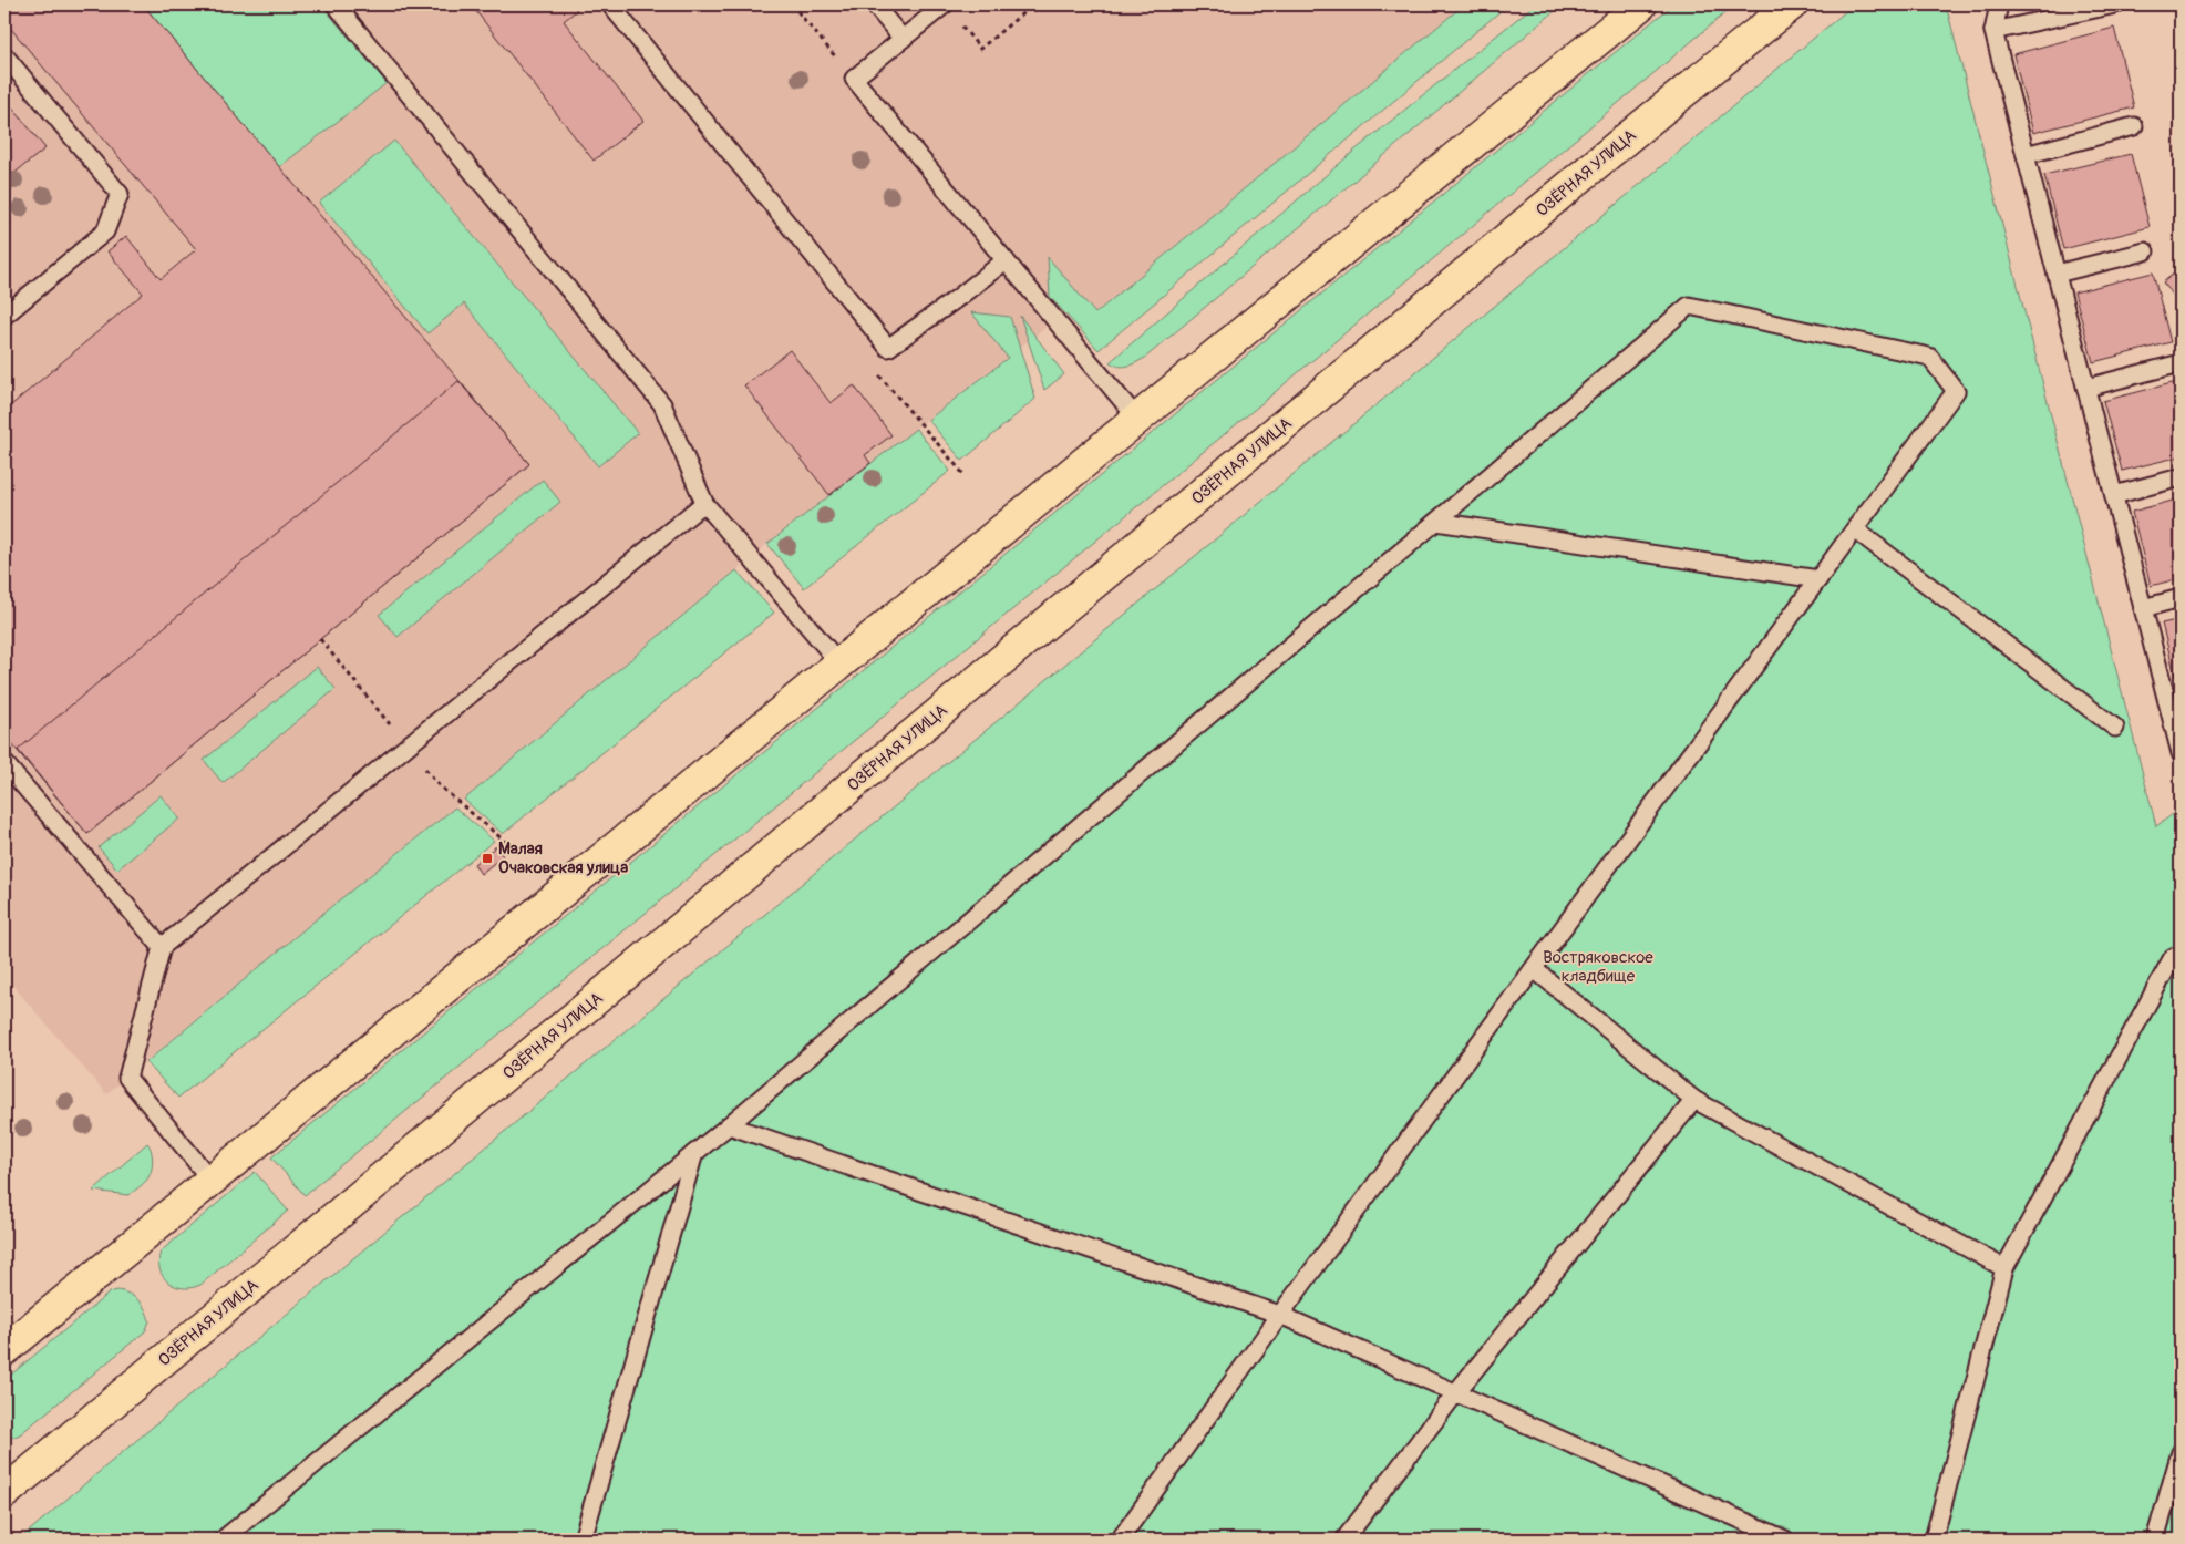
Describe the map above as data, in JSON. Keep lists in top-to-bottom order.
{
  "streets": {
    "main road": ["ОЗЁРНАЯ УЛИЦА"]
  },
  "parks": ["Востряковское кладбище"],
  "places": {
    "transit": ["Малая Очаковская улица"]
  }
}
